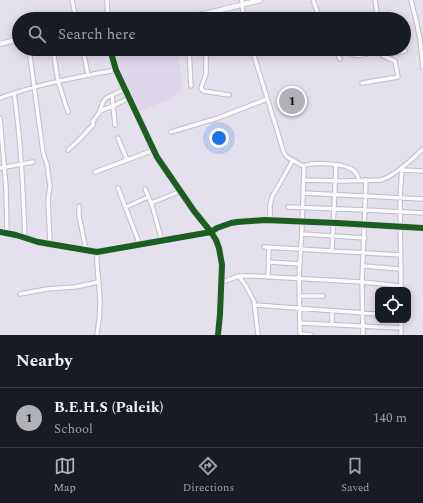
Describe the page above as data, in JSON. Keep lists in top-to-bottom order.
{
  "page": {
    "search": "Search here",
    "pins": "1",
    "heading": "Nearby",
    "list": [
      {
        "mark": "1",
        "name": "B.E.H.S (Paleik)",
        "note": "School",
        "value": "140 m"
      }
    ],
    "nav": ["Map", "Directions", "Saved"]
  }
}
